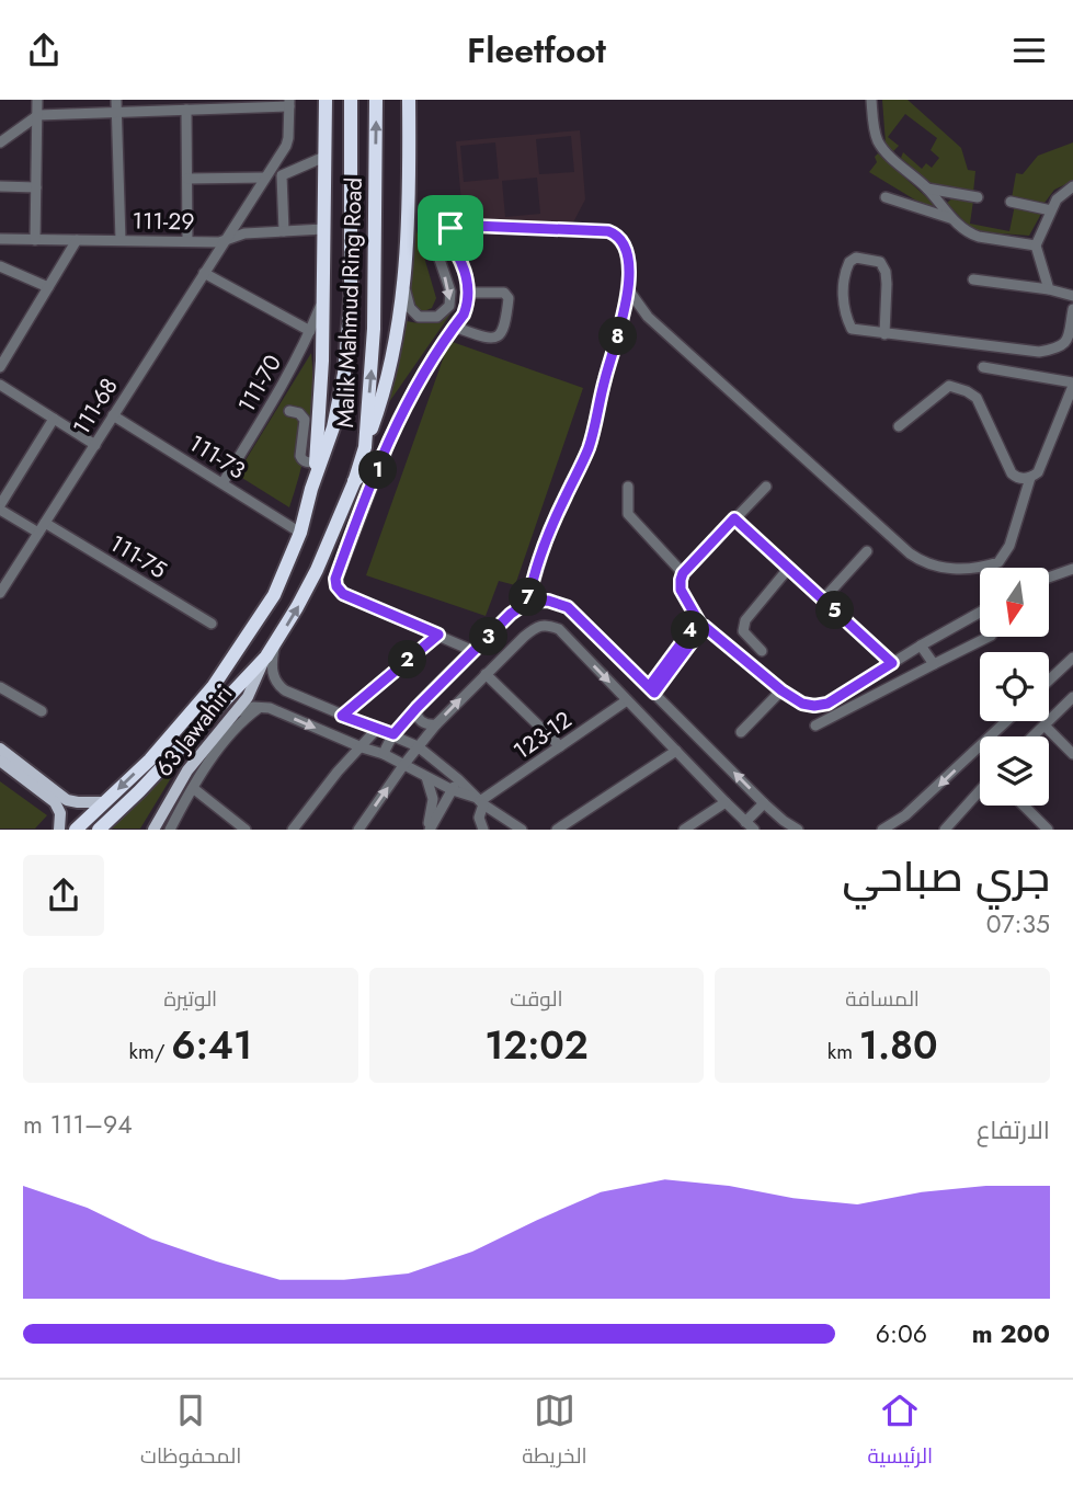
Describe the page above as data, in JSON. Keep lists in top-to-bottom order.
{
  "streets": {
    "highway": ["Malik Mahmud Ring Road"],
    "main road": ["63 Jawahiri"],
    "street": [
      "111-29",
      "111-70",
      "111-68",
      "111-73",
      "111-75",
      "123-12"
    ]
  },
  "crossings": [
    ["111-29", "111-68"],
    ["Malik Mahmud Ring Road", "111-73"],
    ["Malik Mahmud Ring Road", "63 Jawahiri"],
    ["111-70", "111-73"],
    ["111-68", "111-73"],
    ["111-68", "111-75"]
  ],
  "north": "bottom",
  "page": {
    "header": "Fleetfoot",
    "pins": [
      "8",
      "1",
      "7",
      "5",
      "4",
      "3",
      "2"
    ],
    "heading": ["جري صباحي", "07:35"],
    "stats": [
      ["المسافة", "1.80 km"],
      ["الوقت", "12:02"],
      ["الوتيرة", "6:41 /km"]
    ],
    "chart": ["الارتفاع", "94–111 m"],
    "list": [
      {
        "name": "200 m",
        "note": "6:06"
      }
    ],
    "tabs": ["الرئيسية", "الخريطة", "المحفوظات"]
  }
}
